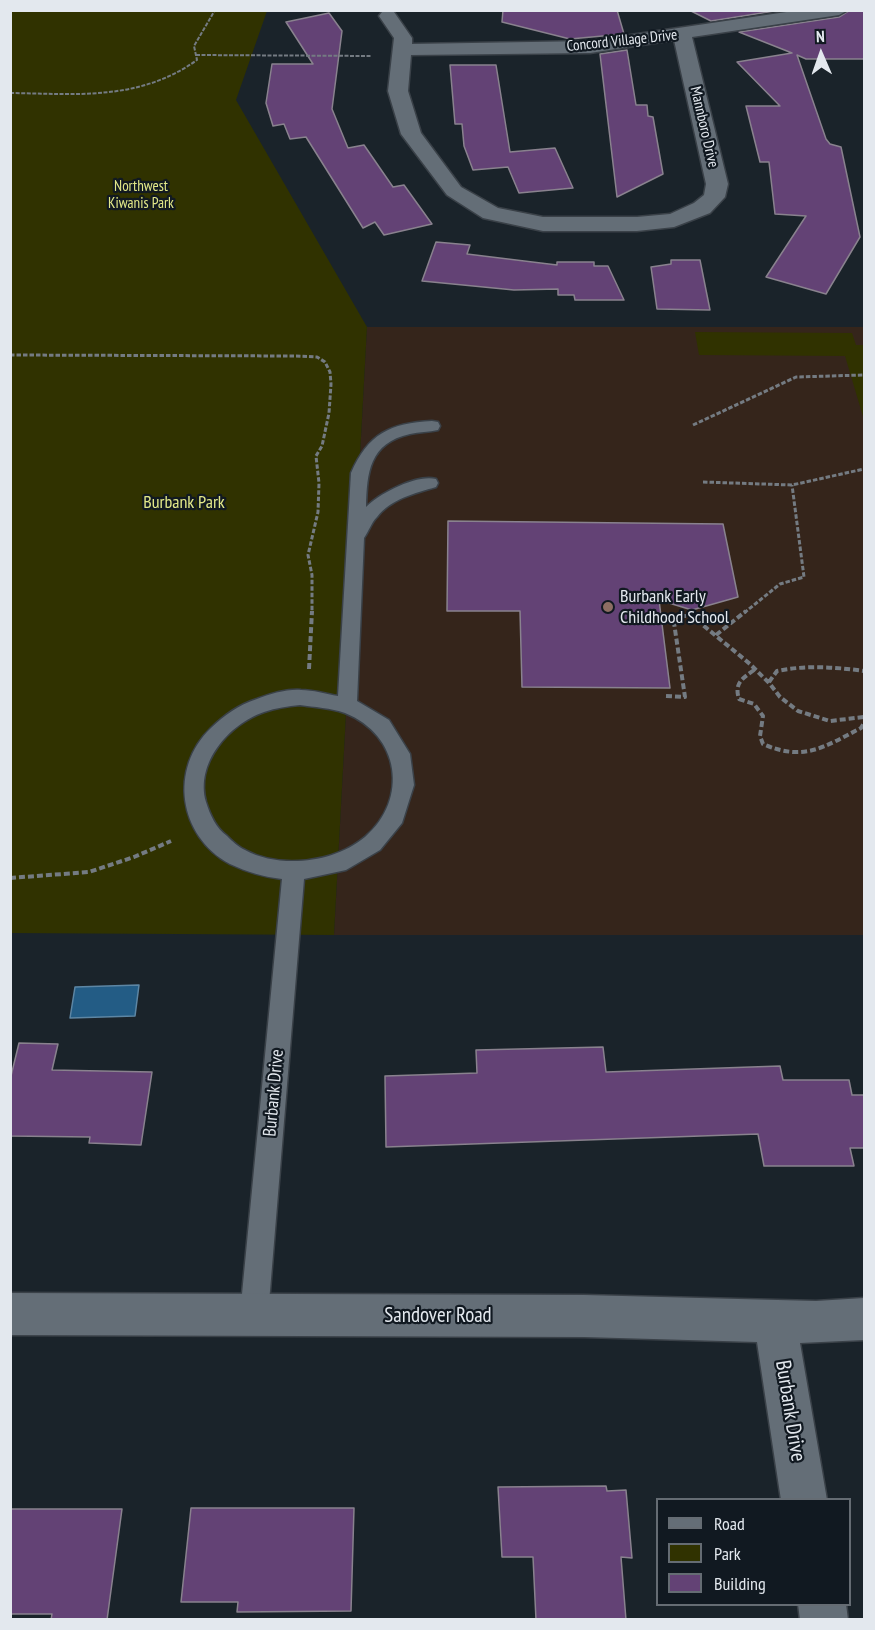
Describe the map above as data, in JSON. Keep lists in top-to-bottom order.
{
  "streets": {
    "street": [
      "Concord Village Drive",
      "Mannboro Drive",
      "Burbank Drive",
      "Sandover Road"
    ]
  },
  "crossings": [
    ["Concord Village Drive", "Mannboro Drive"],
    ["Burbank Drive", "Sandover Road"]
  ],
  "parks": ["Northwest Kiwanis Park", "Burbank Park"],
  "places": ["Burbank Early Childhood School"],
  "legend": ["Road", "Park", "Building"],
  "north": "top"
}
